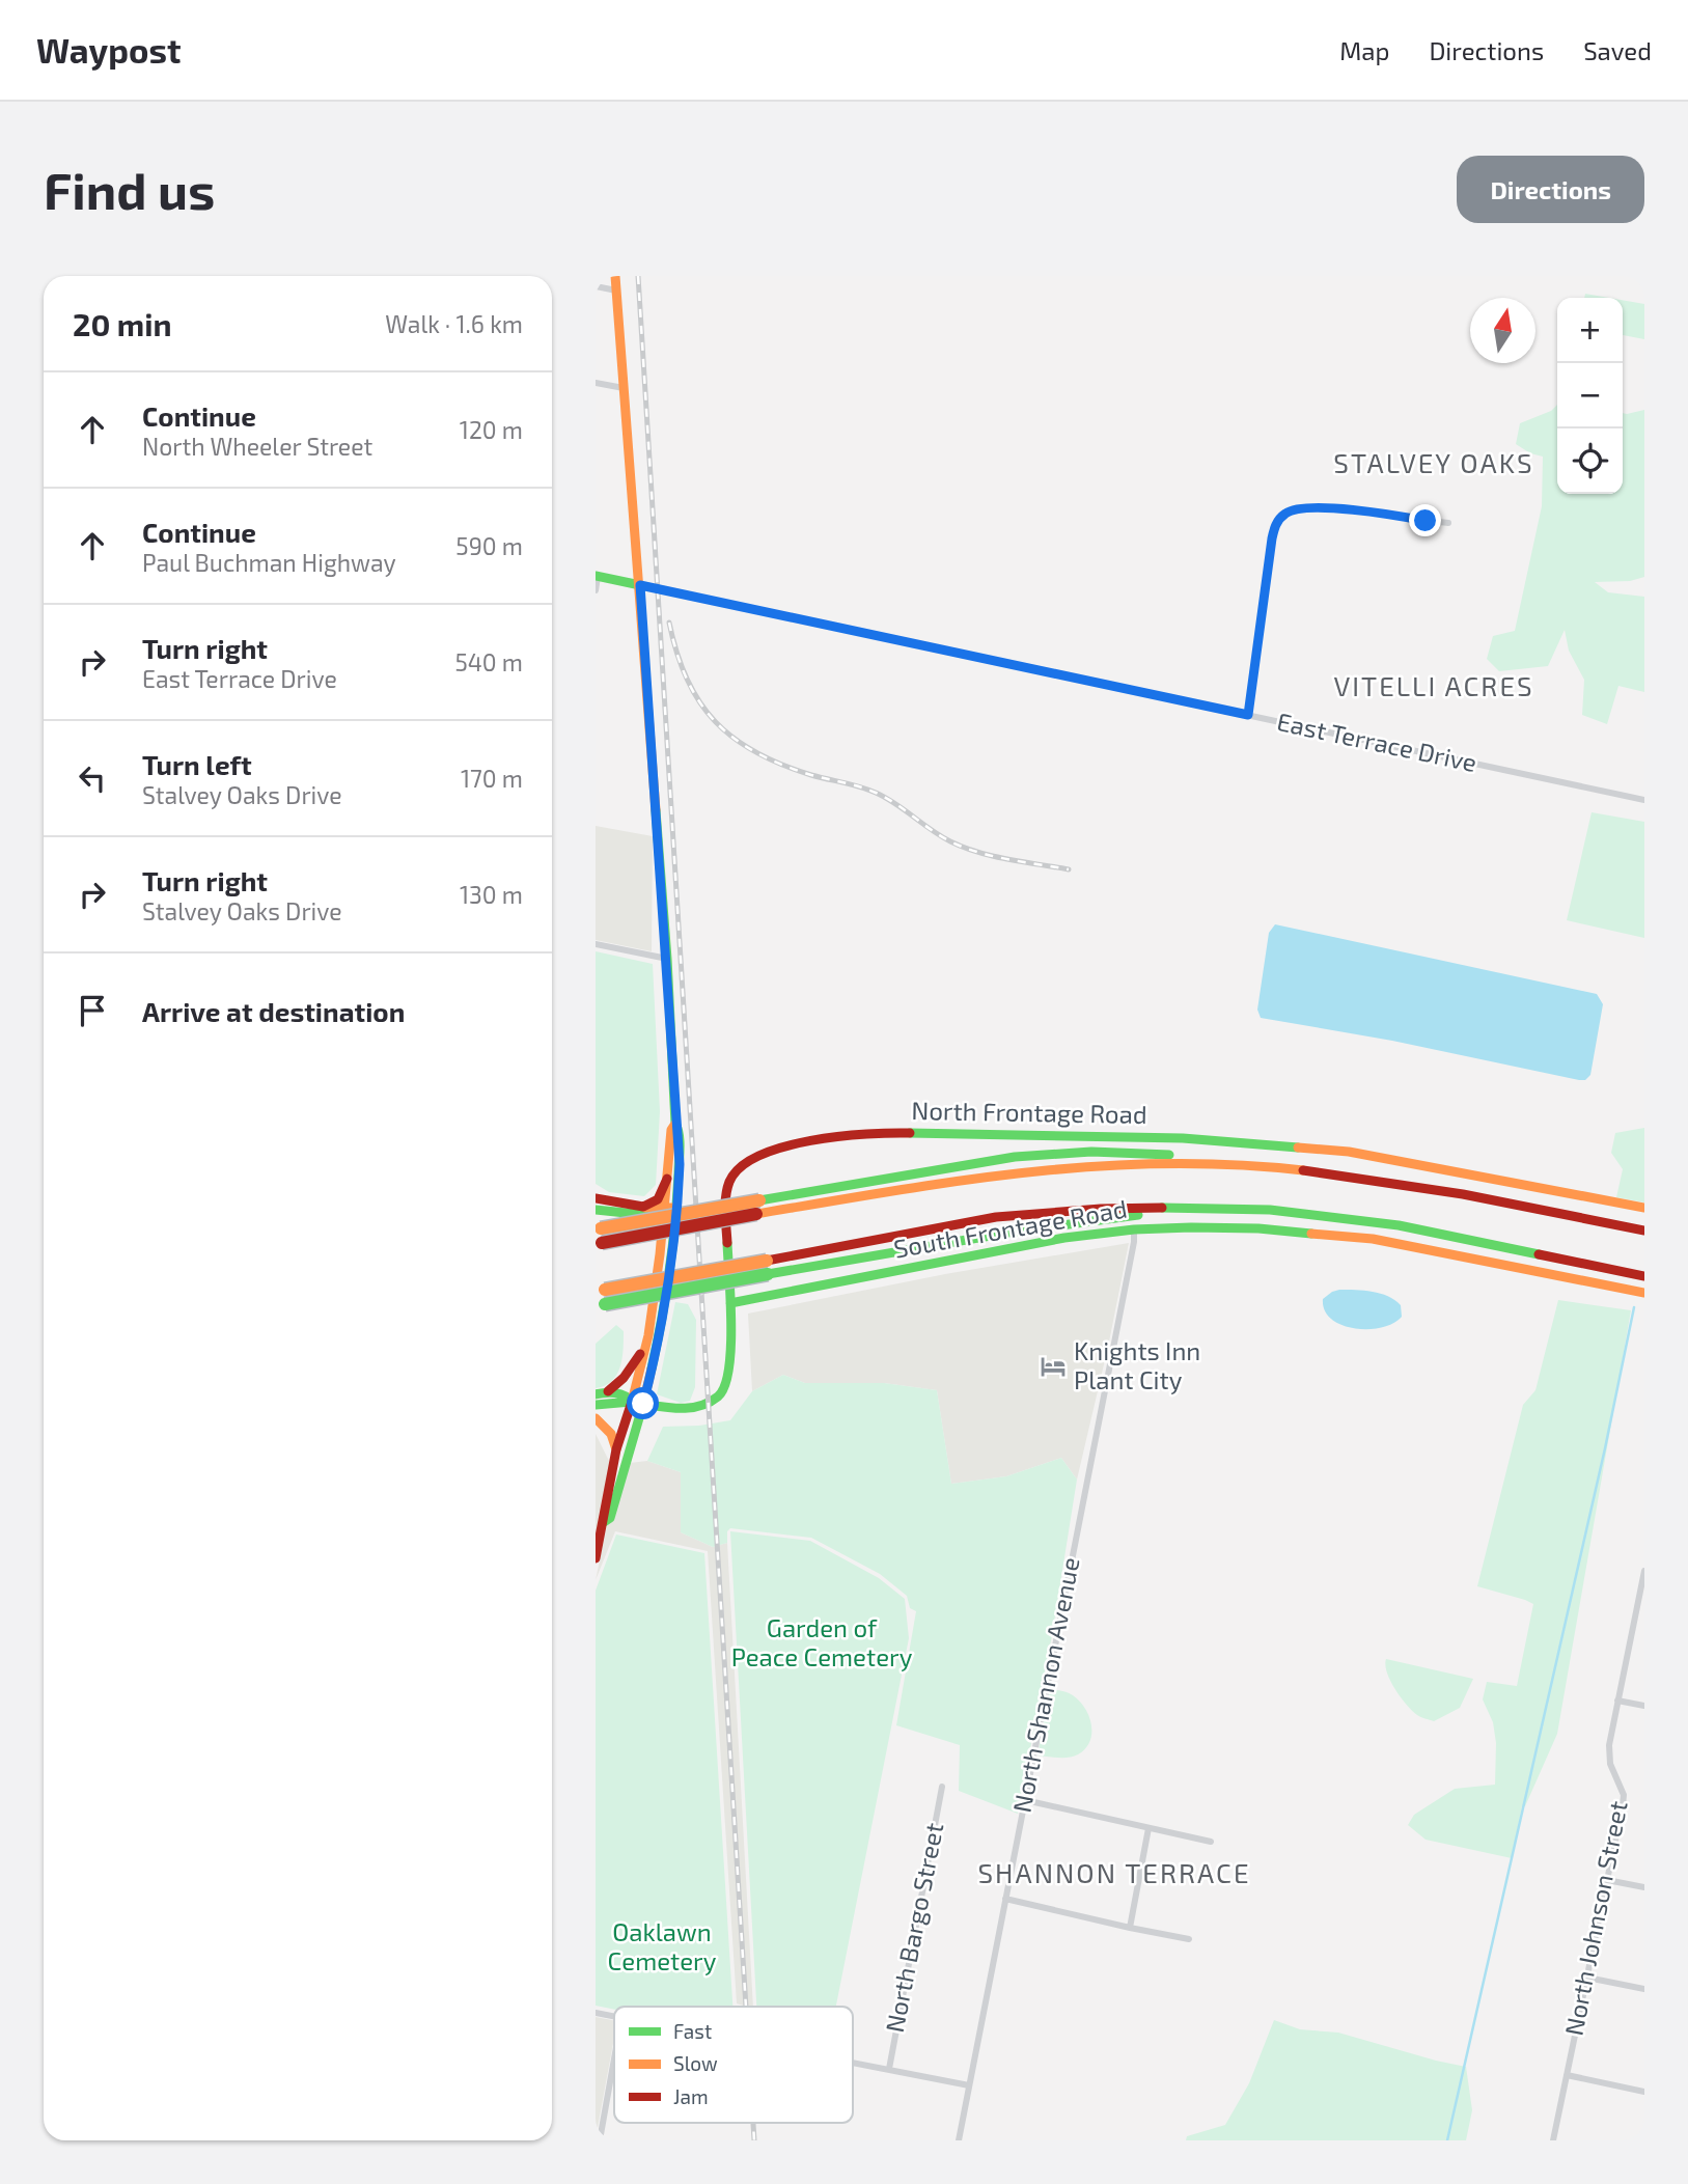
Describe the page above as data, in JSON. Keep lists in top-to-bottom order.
{
  "streets": {
    "main road": ["North Frontage Road", "South Frontage Road"],
    "street": [
      "East Terrace Drive",
      "North Shannon Avenue",
      "North Johnson Street",
      "North Bargo Street"
    ]
  },
  "crossings": [
    ["North Frontage Road", "South Frontage Road"],
    ["South Frontage Road", "North Shannon Avenue"]
  ],
  "districts": ["STALVEY OAKS", "VITELLI ACRES", "SHANNON TERRACE"],
  "parks": ["Garden of Peace Cemetery", "Oaklawn Cemetery"],
  "places": {
    "hotel": ["Knights Inn Plant City"]
  },
  "legend": ["Fast", "Slow", "Jam"],
  "north": "top",
  "page": {
    "header": "Waypost",
    "nav": ["Map", "Directions", "Saved"],
    "buttons": "Directions",
    "title": "Find us",
    "heading": ["20 min", "Walk · 1.6 km"],
    "map_buttons": ["+", "−"],
    "list": [
      ["Continue", "North Wheeler Street", "120 m"],
      ["Continue", "Paul Buchman Highway", "590 m"],
      ["Turn right", "East Terrace Drive", "540 m"],
      ["Turn left", "Stalvey Oaks Drive", "170 m"],
      ["Turn right", "Stalvey Oaks Drive", "130 m"],
      "Arrive at destination"
    ]
  }
}
